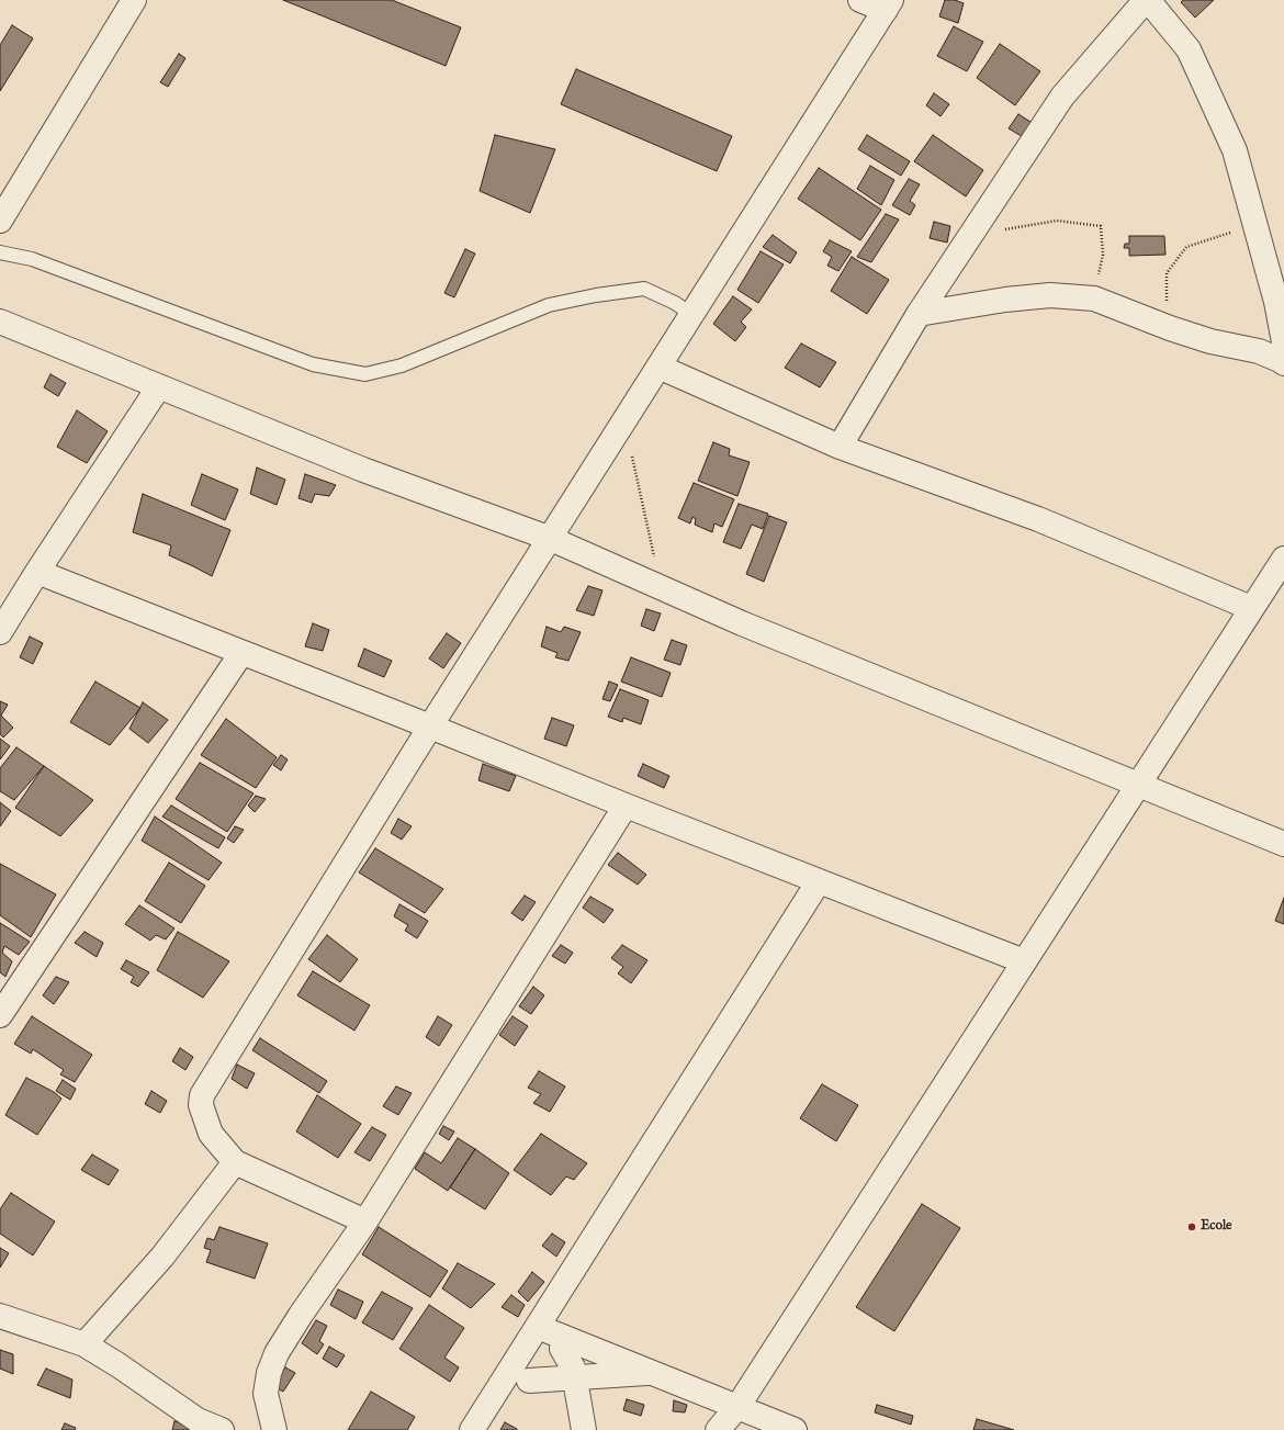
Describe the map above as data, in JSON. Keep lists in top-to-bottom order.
{
  "places": ["Ecole"]
}
